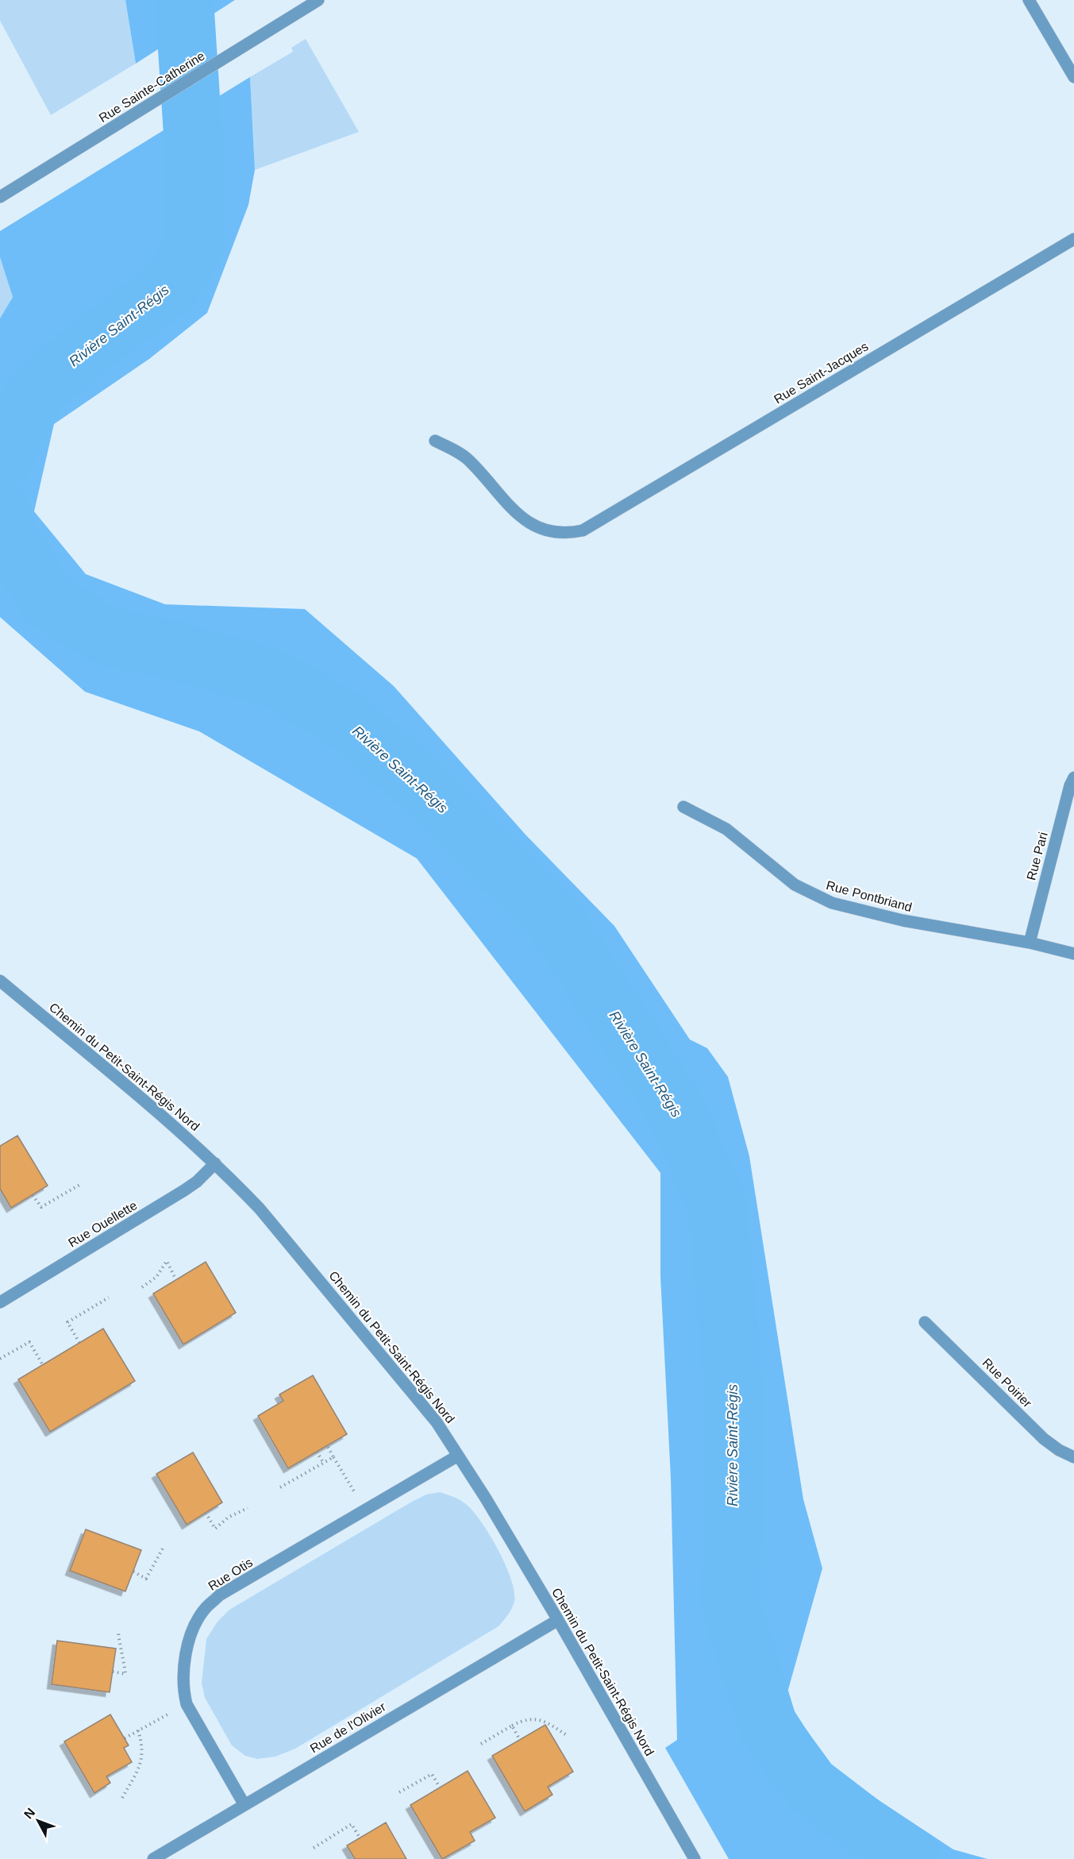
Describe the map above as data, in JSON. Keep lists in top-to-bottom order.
{
  "streets": {
    "street": [
      "Rue Sainte-Catherine",
      "Rue Saint-Jacques",
      "Rue Pari",
      "Rue Pontbriand",
      "Chemin du Petit-Saint-Régis Nord",
      "Rue Ouellette",
      "Rue Poirier",
      "Rue Otis",
      "Rue de l'Olivier"
    ]
  },
  "crossings": [
    ["Rue Pari", "Rue Pontbriand"],
    ["Chemin du Petit-Saint-Régis Nord", "Rue Ouellette"],
    ["Chemin du Petit-Saint-Régis Nord", "Rue Otis"],
    ["Chemin du Petit-Saint-Régis Nord", "Rue de l'Olivier"],
    ["Rue Otis", "Rue de l'Olivier"]
  ],
  "water": ["Rivière Saint-Régis"],
  "north": "top left"
}
